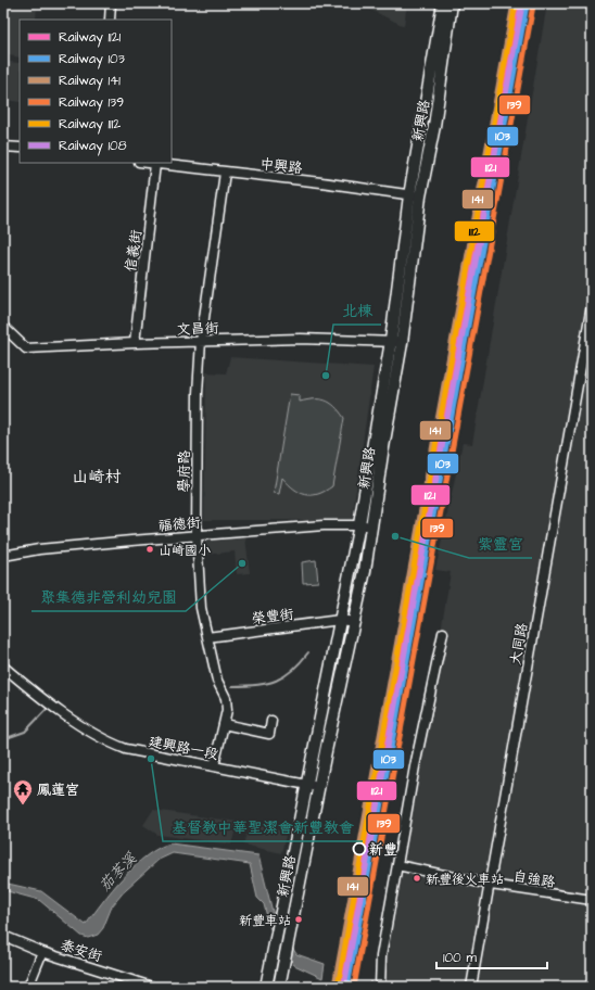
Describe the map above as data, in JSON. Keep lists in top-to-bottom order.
{
  "streets": {
    "main road": ["新興路"],
    "street": [
      "中興路",
      "信義街",
      "文昌街",
      "學府路",
      "福德街",
      "榮豐街",
      "大同路",
      "建興路一段",
      "自強路",
      "泰安街"
    ]
  },
  "crossings": [
    ["新興路", "中興路"],
    ["新興路", "文昌街"],
    ["新興路", "福德街"],
    ["新興路", "榮豐街"],
    ["新興路", "建興路一段"],
    ["中興路", "信義街"],
    ["中興路", "學府路"],
    ["信義街", "文昌街"],
    ["文昌街", "學府路"],
    ["學府路", "福德街"],
    ["學府路", "榮豐街"],
    ["學府路", "建興路一段"],
    ["大同路", "自強路"]
  ],
  "districts": ["山崎村"],
  "water": ["茄苳溪"],
  "places": {
    "other": [
      "北棟",
      "紫靈宫",
      "山崎國小",
      "聚集德非營利幼兒園",
      "基督教中華聖潔會新豐教會",
      "新豐",
      "新豐後火車站",
      "新豐車站"
    ],
    "temple": ["鳳蓮宮"]
  },
  "lines": [
    "rail line 1121",
    "rail line 141",
    "rail line 1112",
    "rail line 103",
    "rail line 108",
    "rail line 139"
  ],
  "legend": [
    "Railway 1121",
    "Railway 103",
    "Railway 141",
    "Railway 139",
    "Railway 1112",
    "Railway 108"
  ],
  "scale_bar": "100 m"
}
